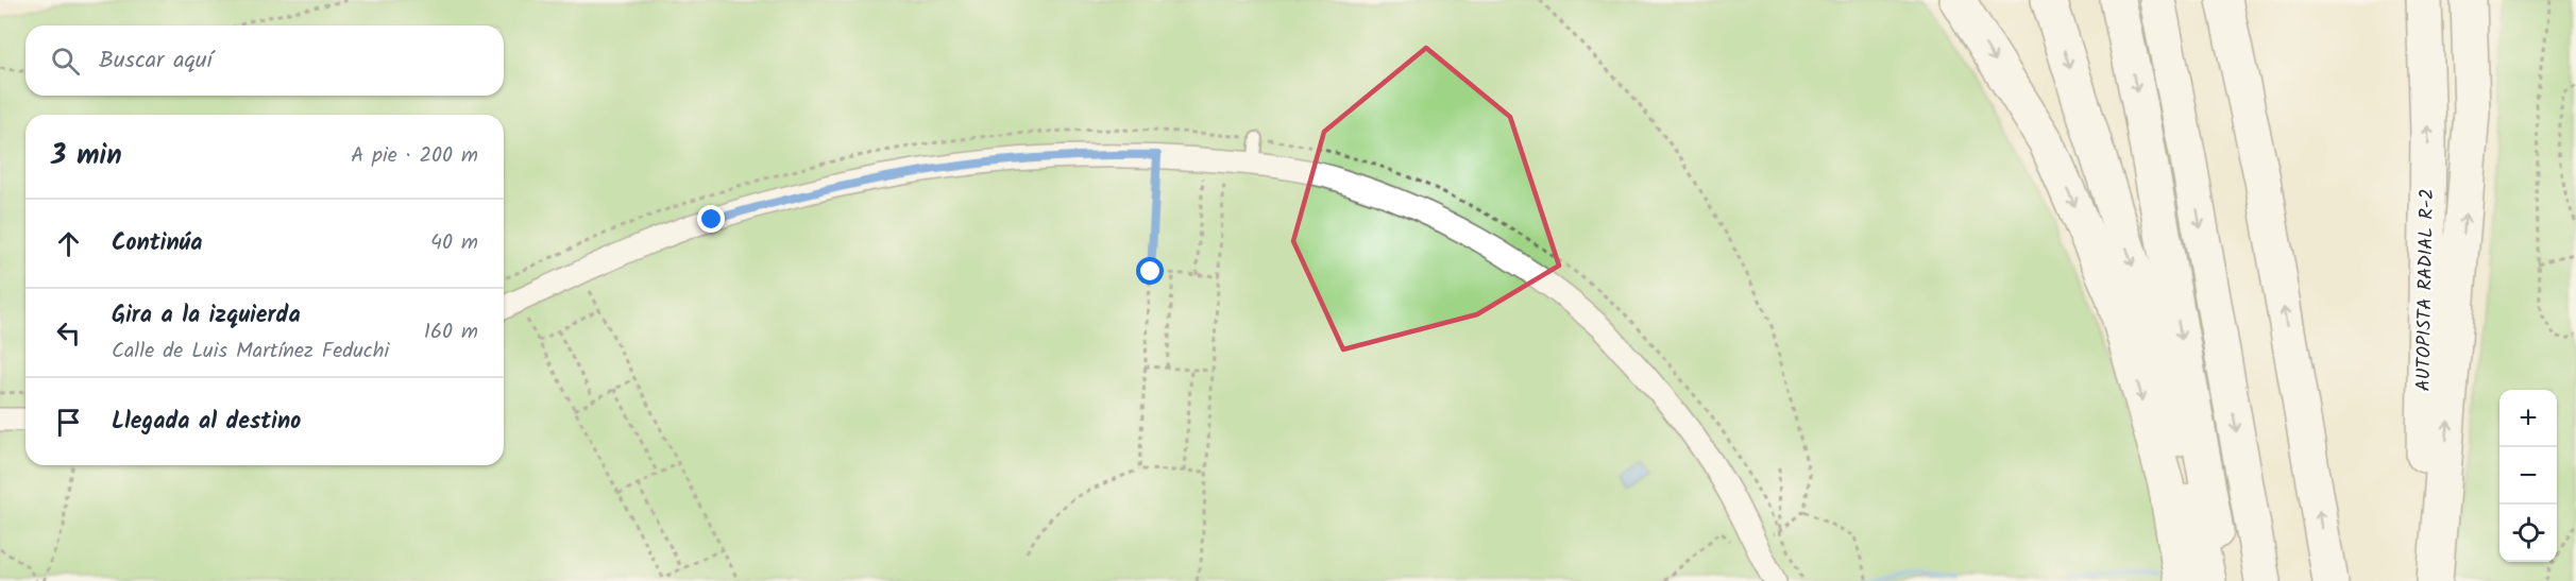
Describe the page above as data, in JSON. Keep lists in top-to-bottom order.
{
  "streets": {
    "highway": ["AUTOPISTA RADIAL R-2"]
  },
  "page": {
    "search": "Buscar aquí",
    "heading": ["3 min", "A pie · 200 m"],
    "list": [
      ["Continúa", "40 m"],
      ["Gira a la izquierda", "Calle de Luis Martínez Feduchi", "160 m"],
      "Llegada al destino"
    ],
    "map_buttons": ["+", "−"]
  }
}
